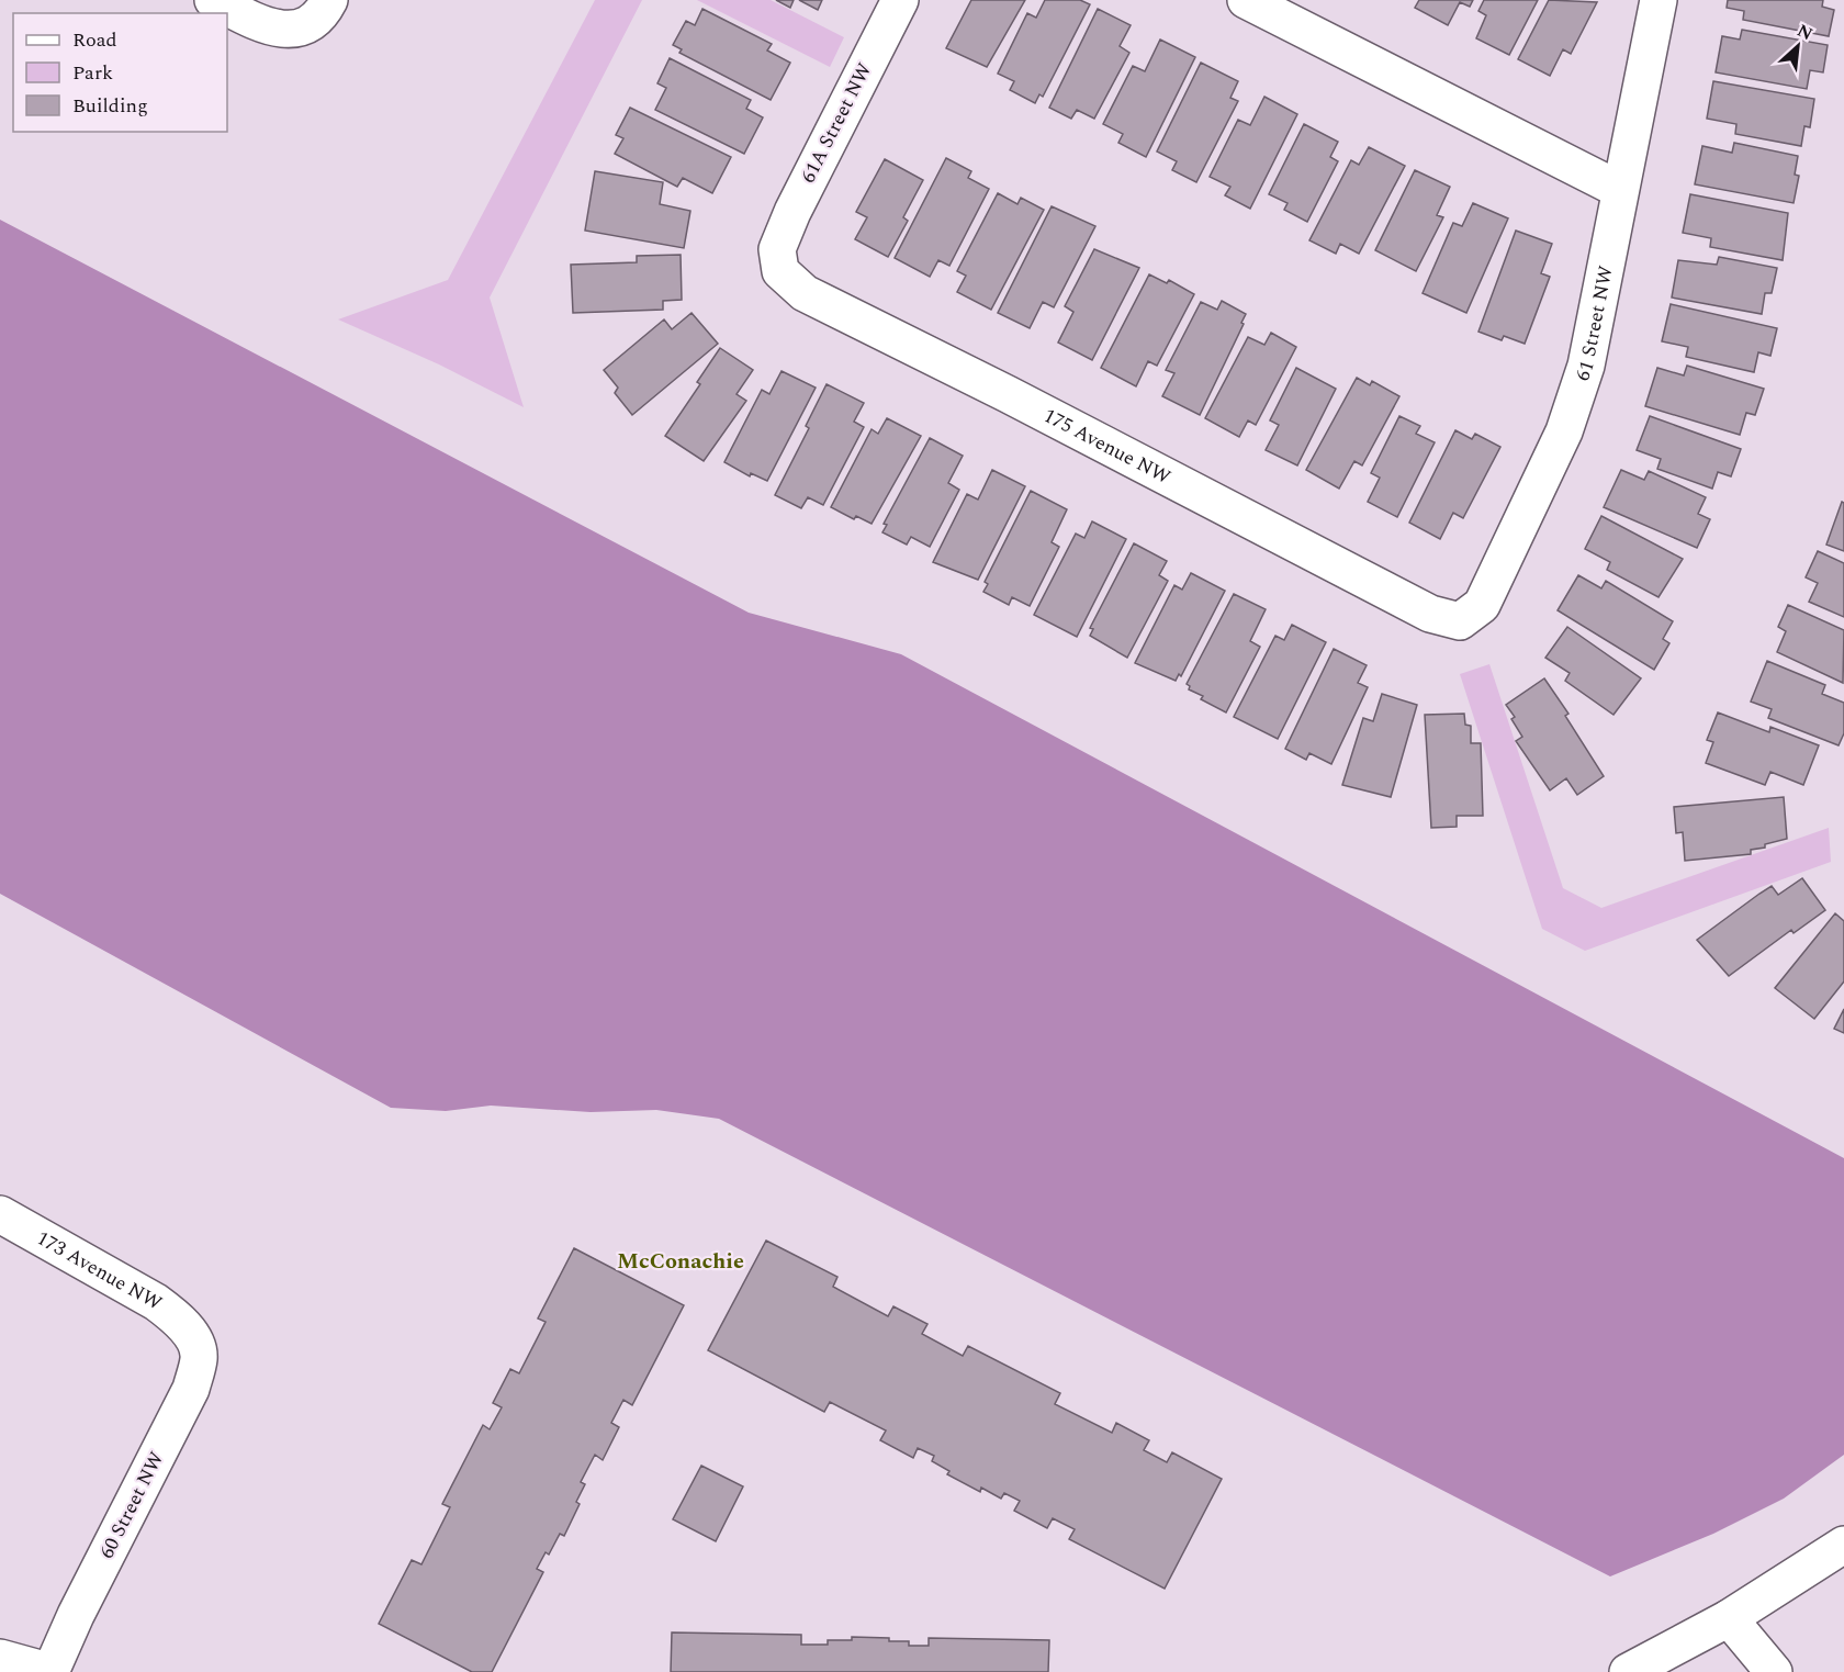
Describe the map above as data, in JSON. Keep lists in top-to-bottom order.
{
  "streets": {
    "street": [
      "61A Street NW",
      "61 Street NW",
      "175 Avenue NW",
      "173 Avenue NW",
      "60 Street NW"
    ]
  },
  "crossings": [
    ["61A Street NW", "175 Avenue NW"],
    ["61 Street NW", "175 Avenue NW"],
    ["173 Avenue NW", "60 Street NW"]
  ],
  "districts": ["McConachie"],
  "legend": ["Road", "Park", "Building"],
  "north": "top right"
}
